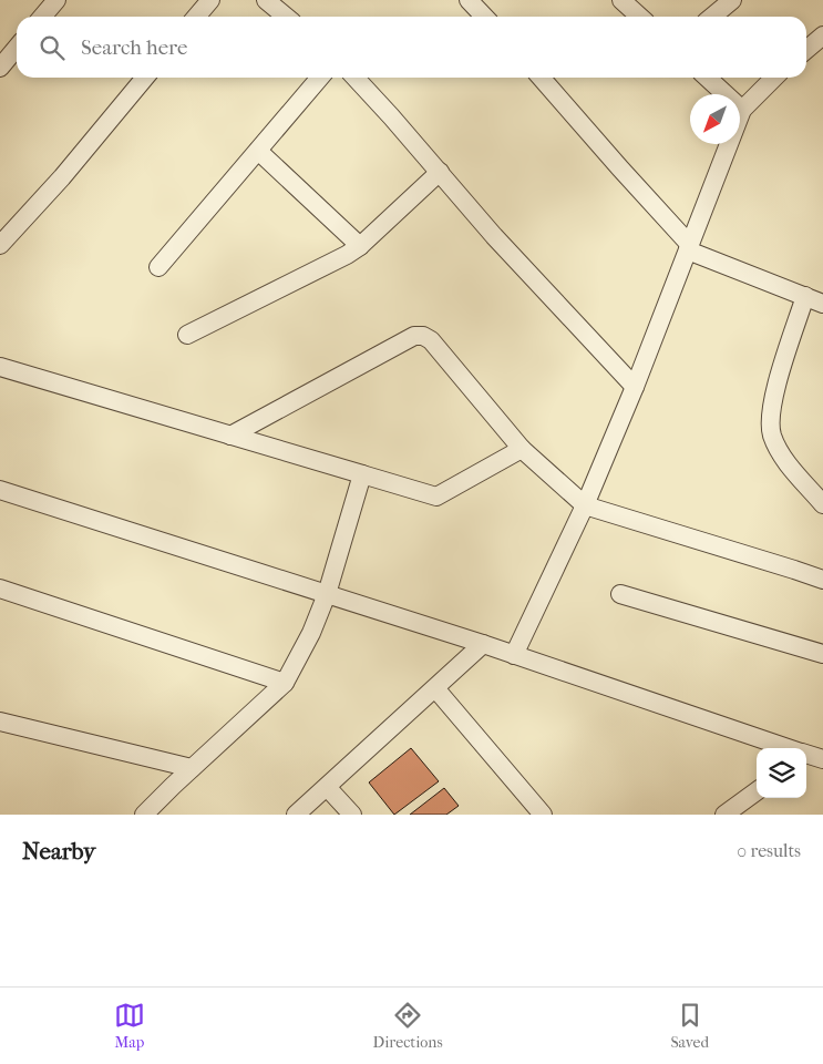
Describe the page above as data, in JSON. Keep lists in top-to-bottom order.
{
  "north": "bottom left",
  "page": {
    "search": "Search here",
    "heading": ["Nearby", "0 results"],
    "nav": ["Map", "Directions", "Saved"]
  }
}
